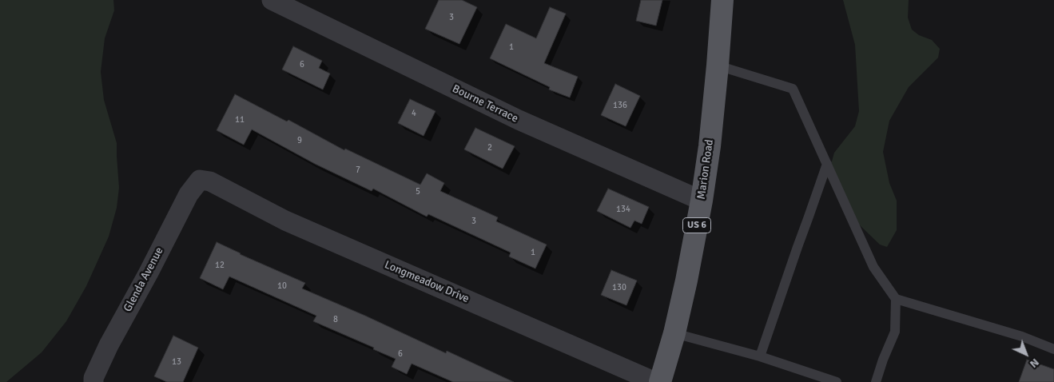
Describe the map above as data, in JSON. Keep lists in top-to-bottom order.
{
  "streets": {
    "main road": ["Marion Road", "US 6"],
    "street": ["Bourne Terrace", "Glenda Avenue", "Longmeadow Drive"]
  },
  "crossings": [
    ["Bourne Terrace", "Marion Road"],
    ["Glenda Avenue", "Longmeadow Drive"]
  ],
  "house_numbers": [
    "3",
    "1",
    "6",
    "136",
    "4",
    "11",
    "9",
    "2",
    "7",
    "5",
    "134",
    "3",
    "1",
    "12",
    "10",
    "130",
    "8",
    "6",
    "13"
  ],
  "north": "bottom right"
}
